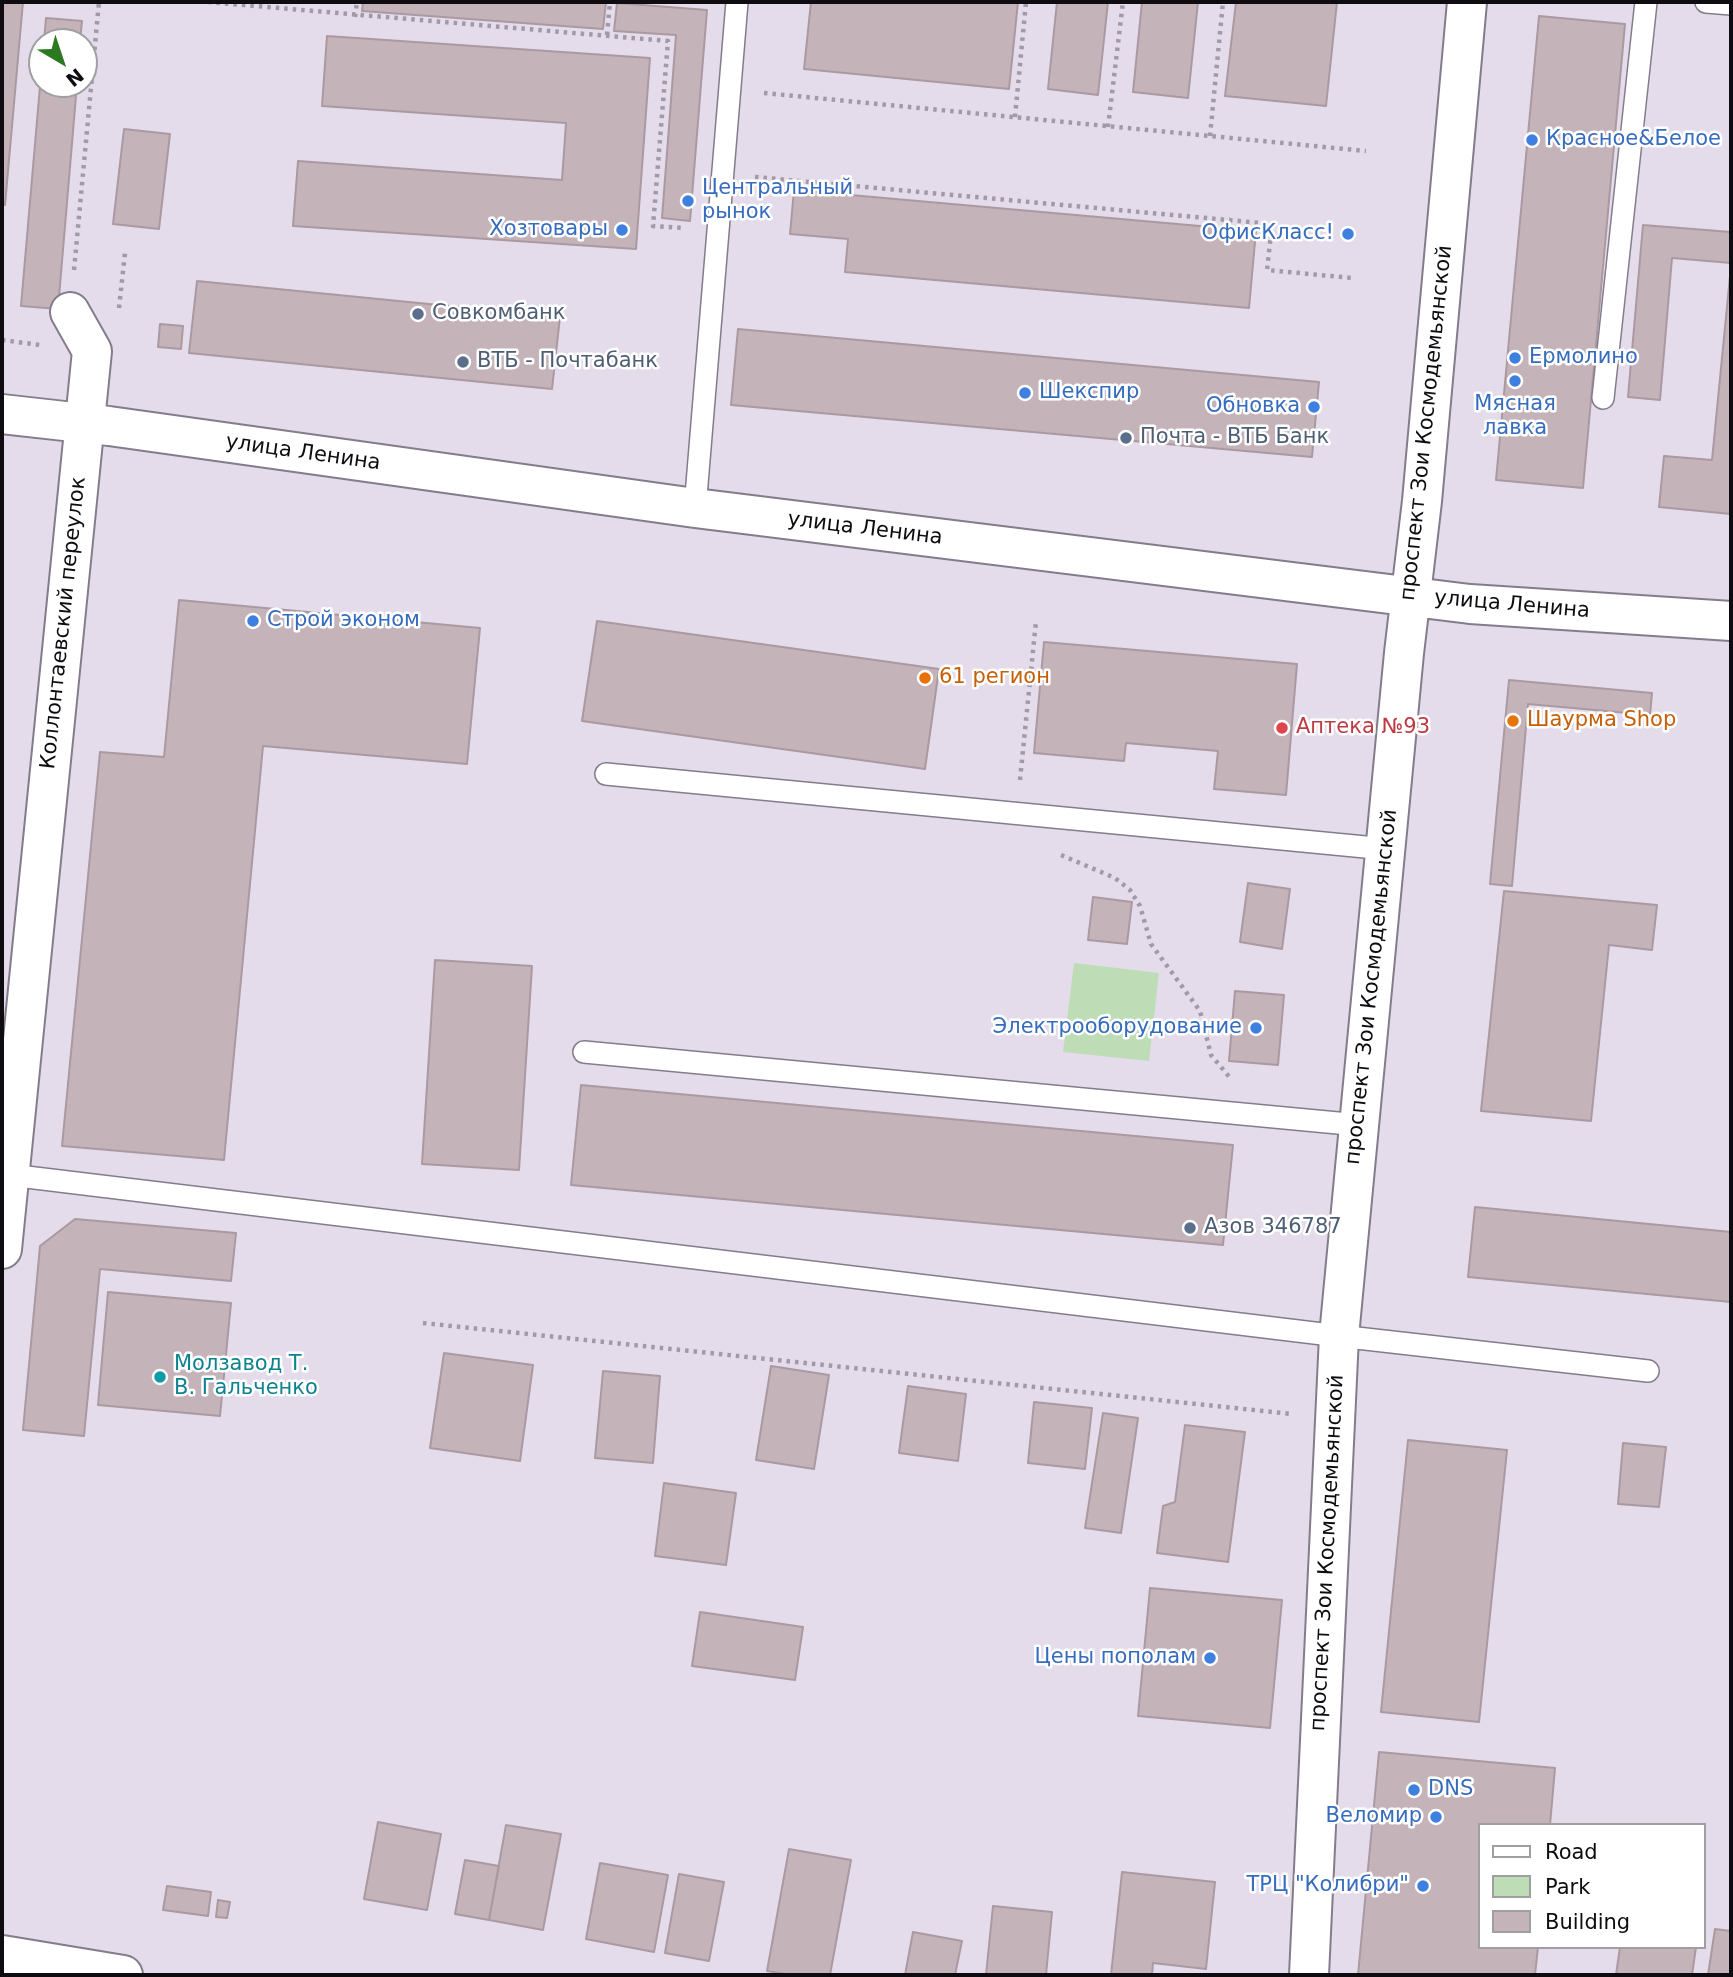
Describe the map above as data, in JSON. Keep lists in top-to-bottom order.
{
  "streets": {
    "street": ["проспект Зои Космодемьянской", "улица Ленина", "Коллонтаевский переулок"]
  },
  "crossings": [
    ["проспект Зои Космодемьянской", "улица Ленина"],
    ["улица Ленина", "Коллонтаевский переулок"]
  ],
  "places": [
    "Красное&Белое",
    "Центральный рынок",
    "Хозтовары",
    "ОфисКласс!",
    "Совкомбанк",
    "Ермолино",
    "ВТБ - Почтабанк",
    "Мясная лавка",
    "Шекспир",
    "Обновка",
    "Почта - ВТБ Банк",
    "Строй эконом",
    "61 регион",
    "Шаурма Shop",
    "Аптека №93",
    "Электрооборудование",
    "Азов 346787",
    "Молзавод Т. В. Гальченко",
    "Цены пополам",
    "DNS",
    "Веломир",
    "ТРЦ \"Колибри\""
  ],
  "legend": ["Road", "Park", "Building"],
  "north": "bottom right"
}
